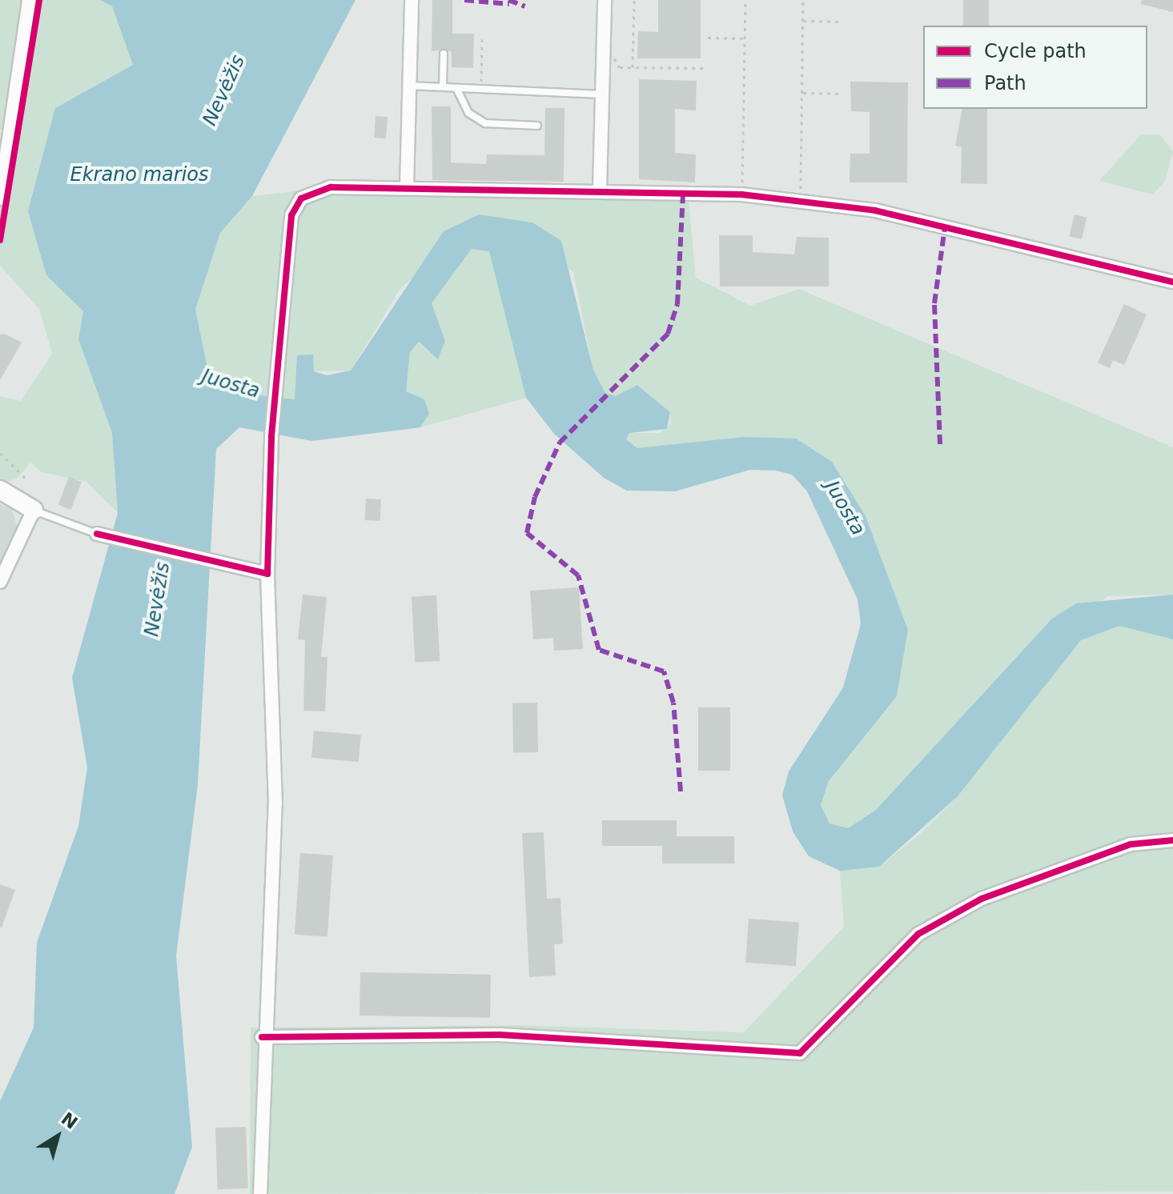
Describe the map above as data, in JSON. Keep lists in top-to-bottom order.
{
  "water": ["Nevėžis", "Ekrano marios", "Juosta"],
  "legend": ["Cycle path", "Path"],
  "north": "top right"
}
